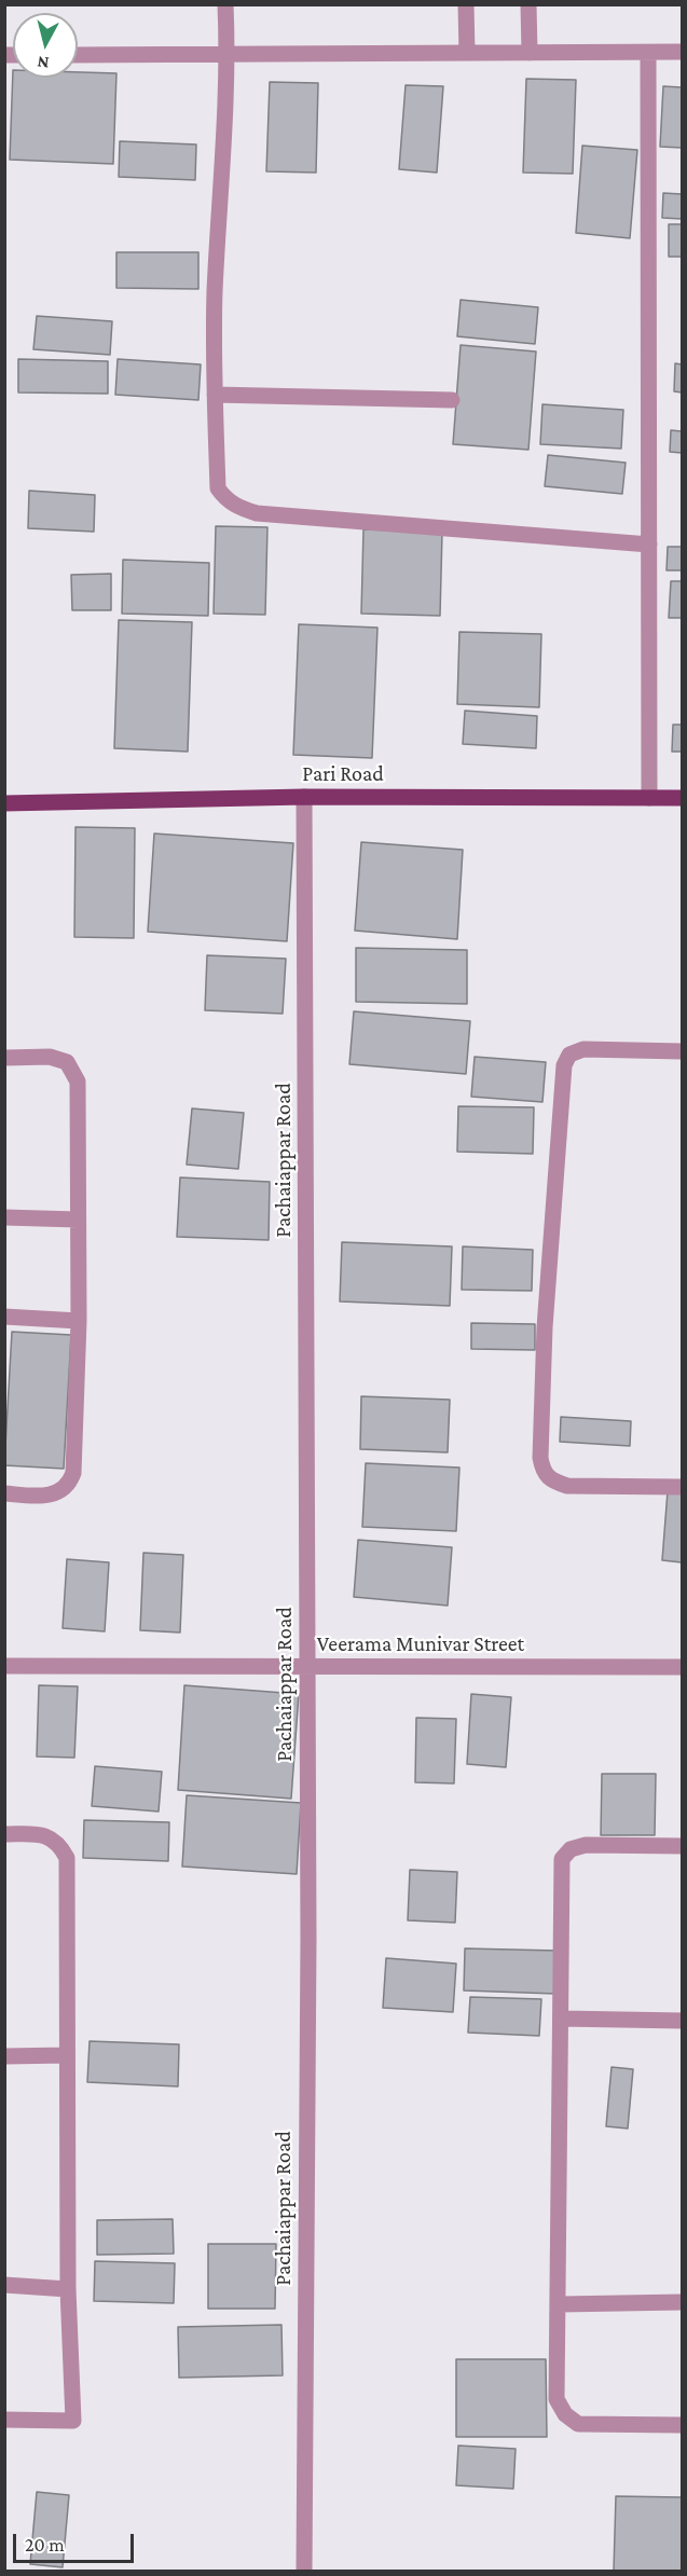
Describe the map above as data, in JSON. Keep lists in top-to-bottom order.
{
  "streets": {
    "main road": ["Pari Road"],
    "street": ["Pachaiappar Road", "Veerama Munivar Street"]
  },
  "crossings": [
    ["Pari Road", "Pachaiappar Road"],
    ["Pachaiappar Road", "Veerama Munivar Street"]
  ],
  "scale_bar": "20 m",
  "north": "bottom"
}
